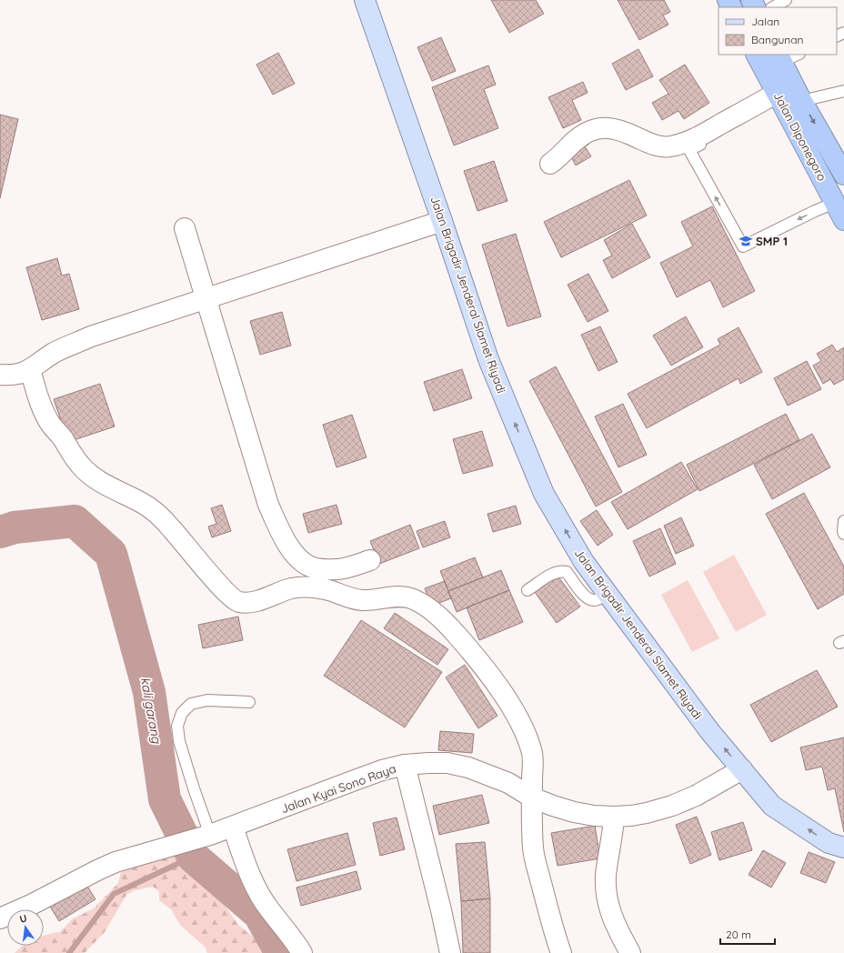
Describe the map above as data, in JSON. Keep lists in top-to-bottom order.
{
  "streets": {
    "highway": ["Jalan Diponegoro"],
    "main road": ["Jalan Brigadir Jenderal Slamet Riyadi"],
    "street": ["Jalan Kyai Sono Raya"]
  },
  "crossings": [
    ["Jalan Brigadir Jenderal Slamet Riyadi", "Jalan Kyai Sono Raya"]
  ],
  "one_way": ["Jalan Brigadir Jenderal Slamet Riyadi"],
  "water": ["kali garang"],
  "places": {
    "school or university": ["SMP 1"]
  },
  "legend": ["Jalan", "Bangunan"],
  "scale_bar": "20 m",
  "north": "top"
}
